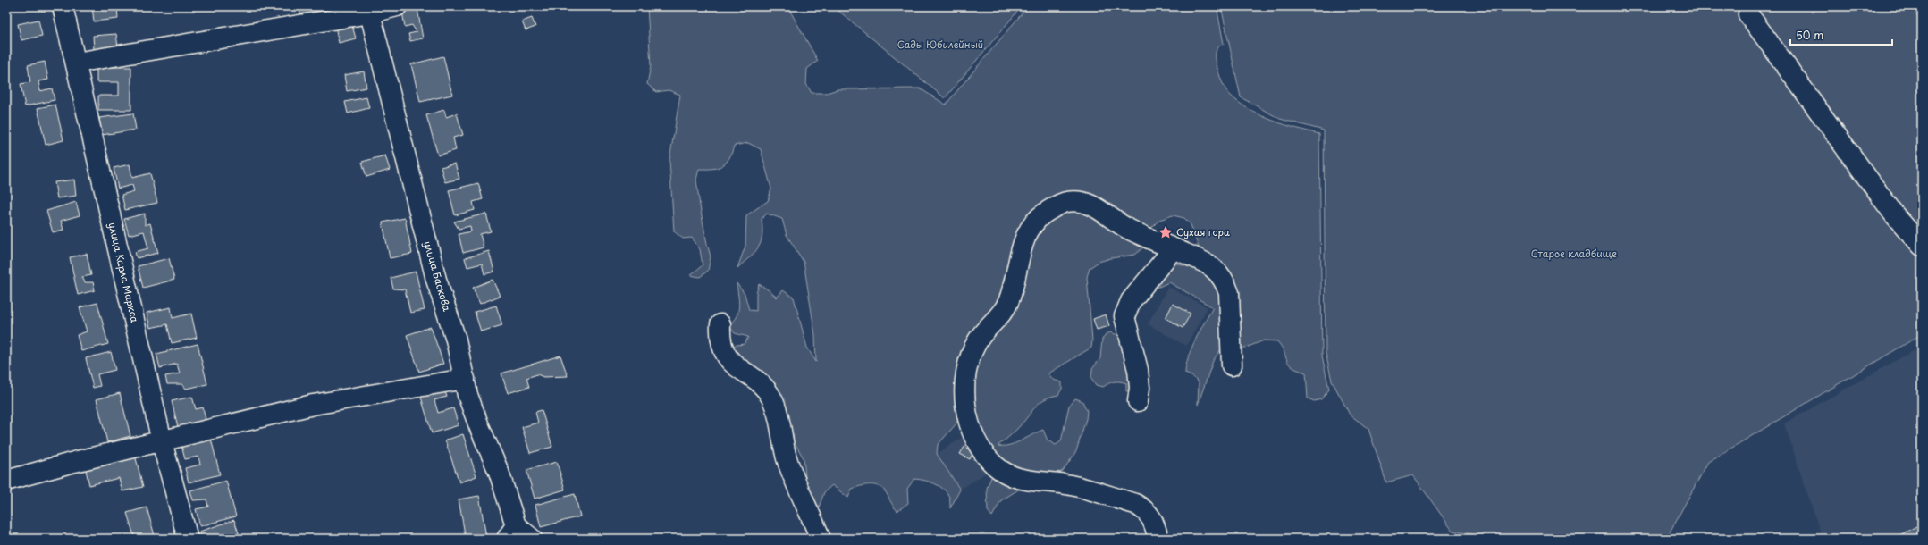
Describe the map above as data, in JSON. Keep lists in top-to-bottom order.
{
  "streets": {
    "street": ["улица Карла Маркса", "улица Баскова"]
  },
  "parks": ["Сады Юбилейный", "Старое кладбище"],
  "places": {
    "place": ["Сухая гора"]
  },
  "scale_bar": "50 m"
}
